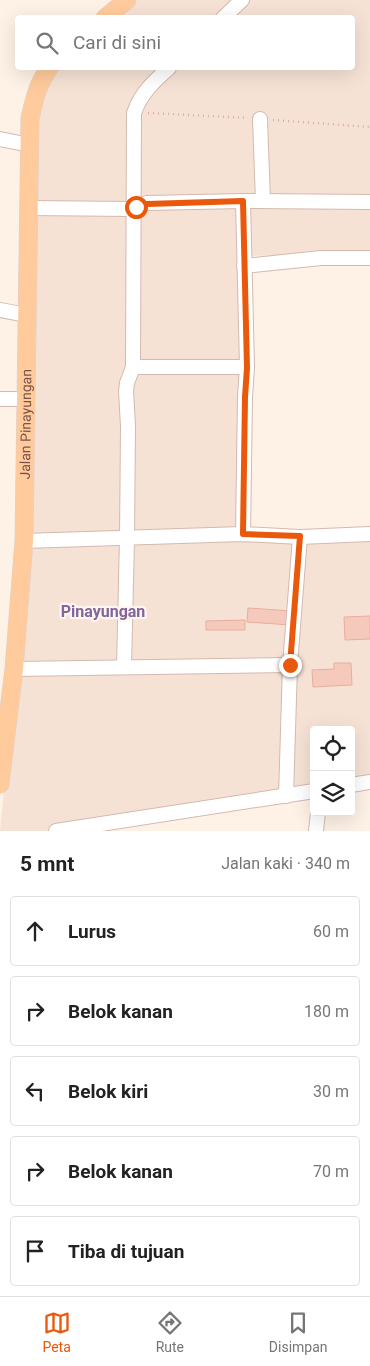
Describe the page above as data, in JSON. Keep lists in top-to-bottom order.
{
  "streets": {
    "main road": ["Jalan Pinayungan"]
  },
  "districts": ["Pinayungan"],
  "page": {
    "search": "Cari di sini",
    "heading": ["5 mnt", "Jalan kaki · 340 m"],
    "list": [
      ["Lurus", "60 m"],
      ["Belok kanan", "180 m"],
      ["Belok kiri", "30 m"],
      ["Belok kanan", "70 m"],
      "Tiba di tujuan"
    ],
    "nav": ["Peta", "Rute", "Disimpan"]
  }
}
